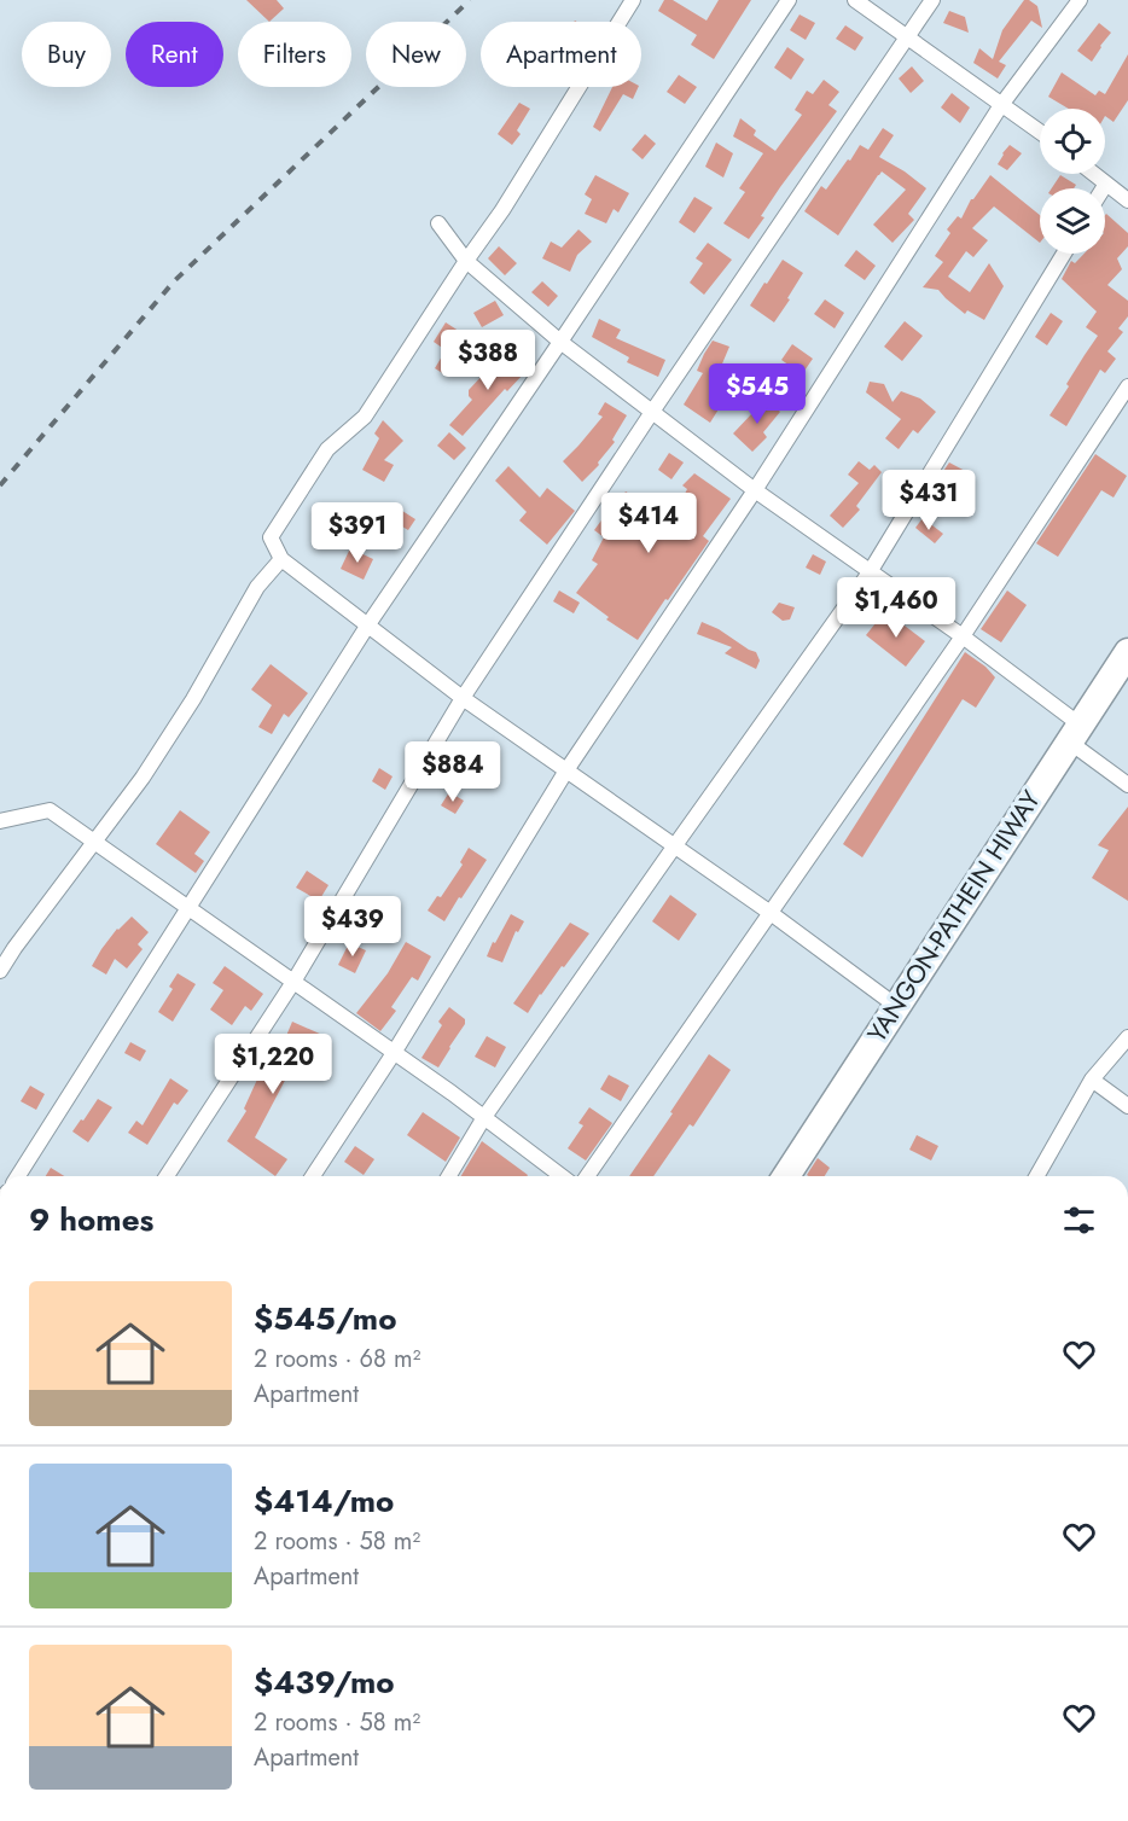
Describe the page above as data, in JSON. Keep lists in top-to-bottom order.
{
  "streets": {
    "highway": ["YANGON-PATHEIN HIWAY"]
  },
  "page": {
    "chip": [
      "Buy",
      "Rent",
      "Filters",
      "New",
      "Apartment"
    ],
    "price": [
      "$388",
      "$545",
      "$431",
      "$414",
      "$391",
      "$1,460",
      "$884",
      "$439",
      "$1,220"
    ],
    "heading": "9 homes",
    "list": [
      {
        "name": "$545/mo",
        "note": "2 rooms · 68 m² · Apartment"
      },
      {
        "name": "$414/mo",
        "note": "2 rooms · 58 m² · Apartment"
      },
      {
        "name": "$439/mo",
        "note": "2 rooms · 58 m² · Apartment"
      }
    ]
  }
}
